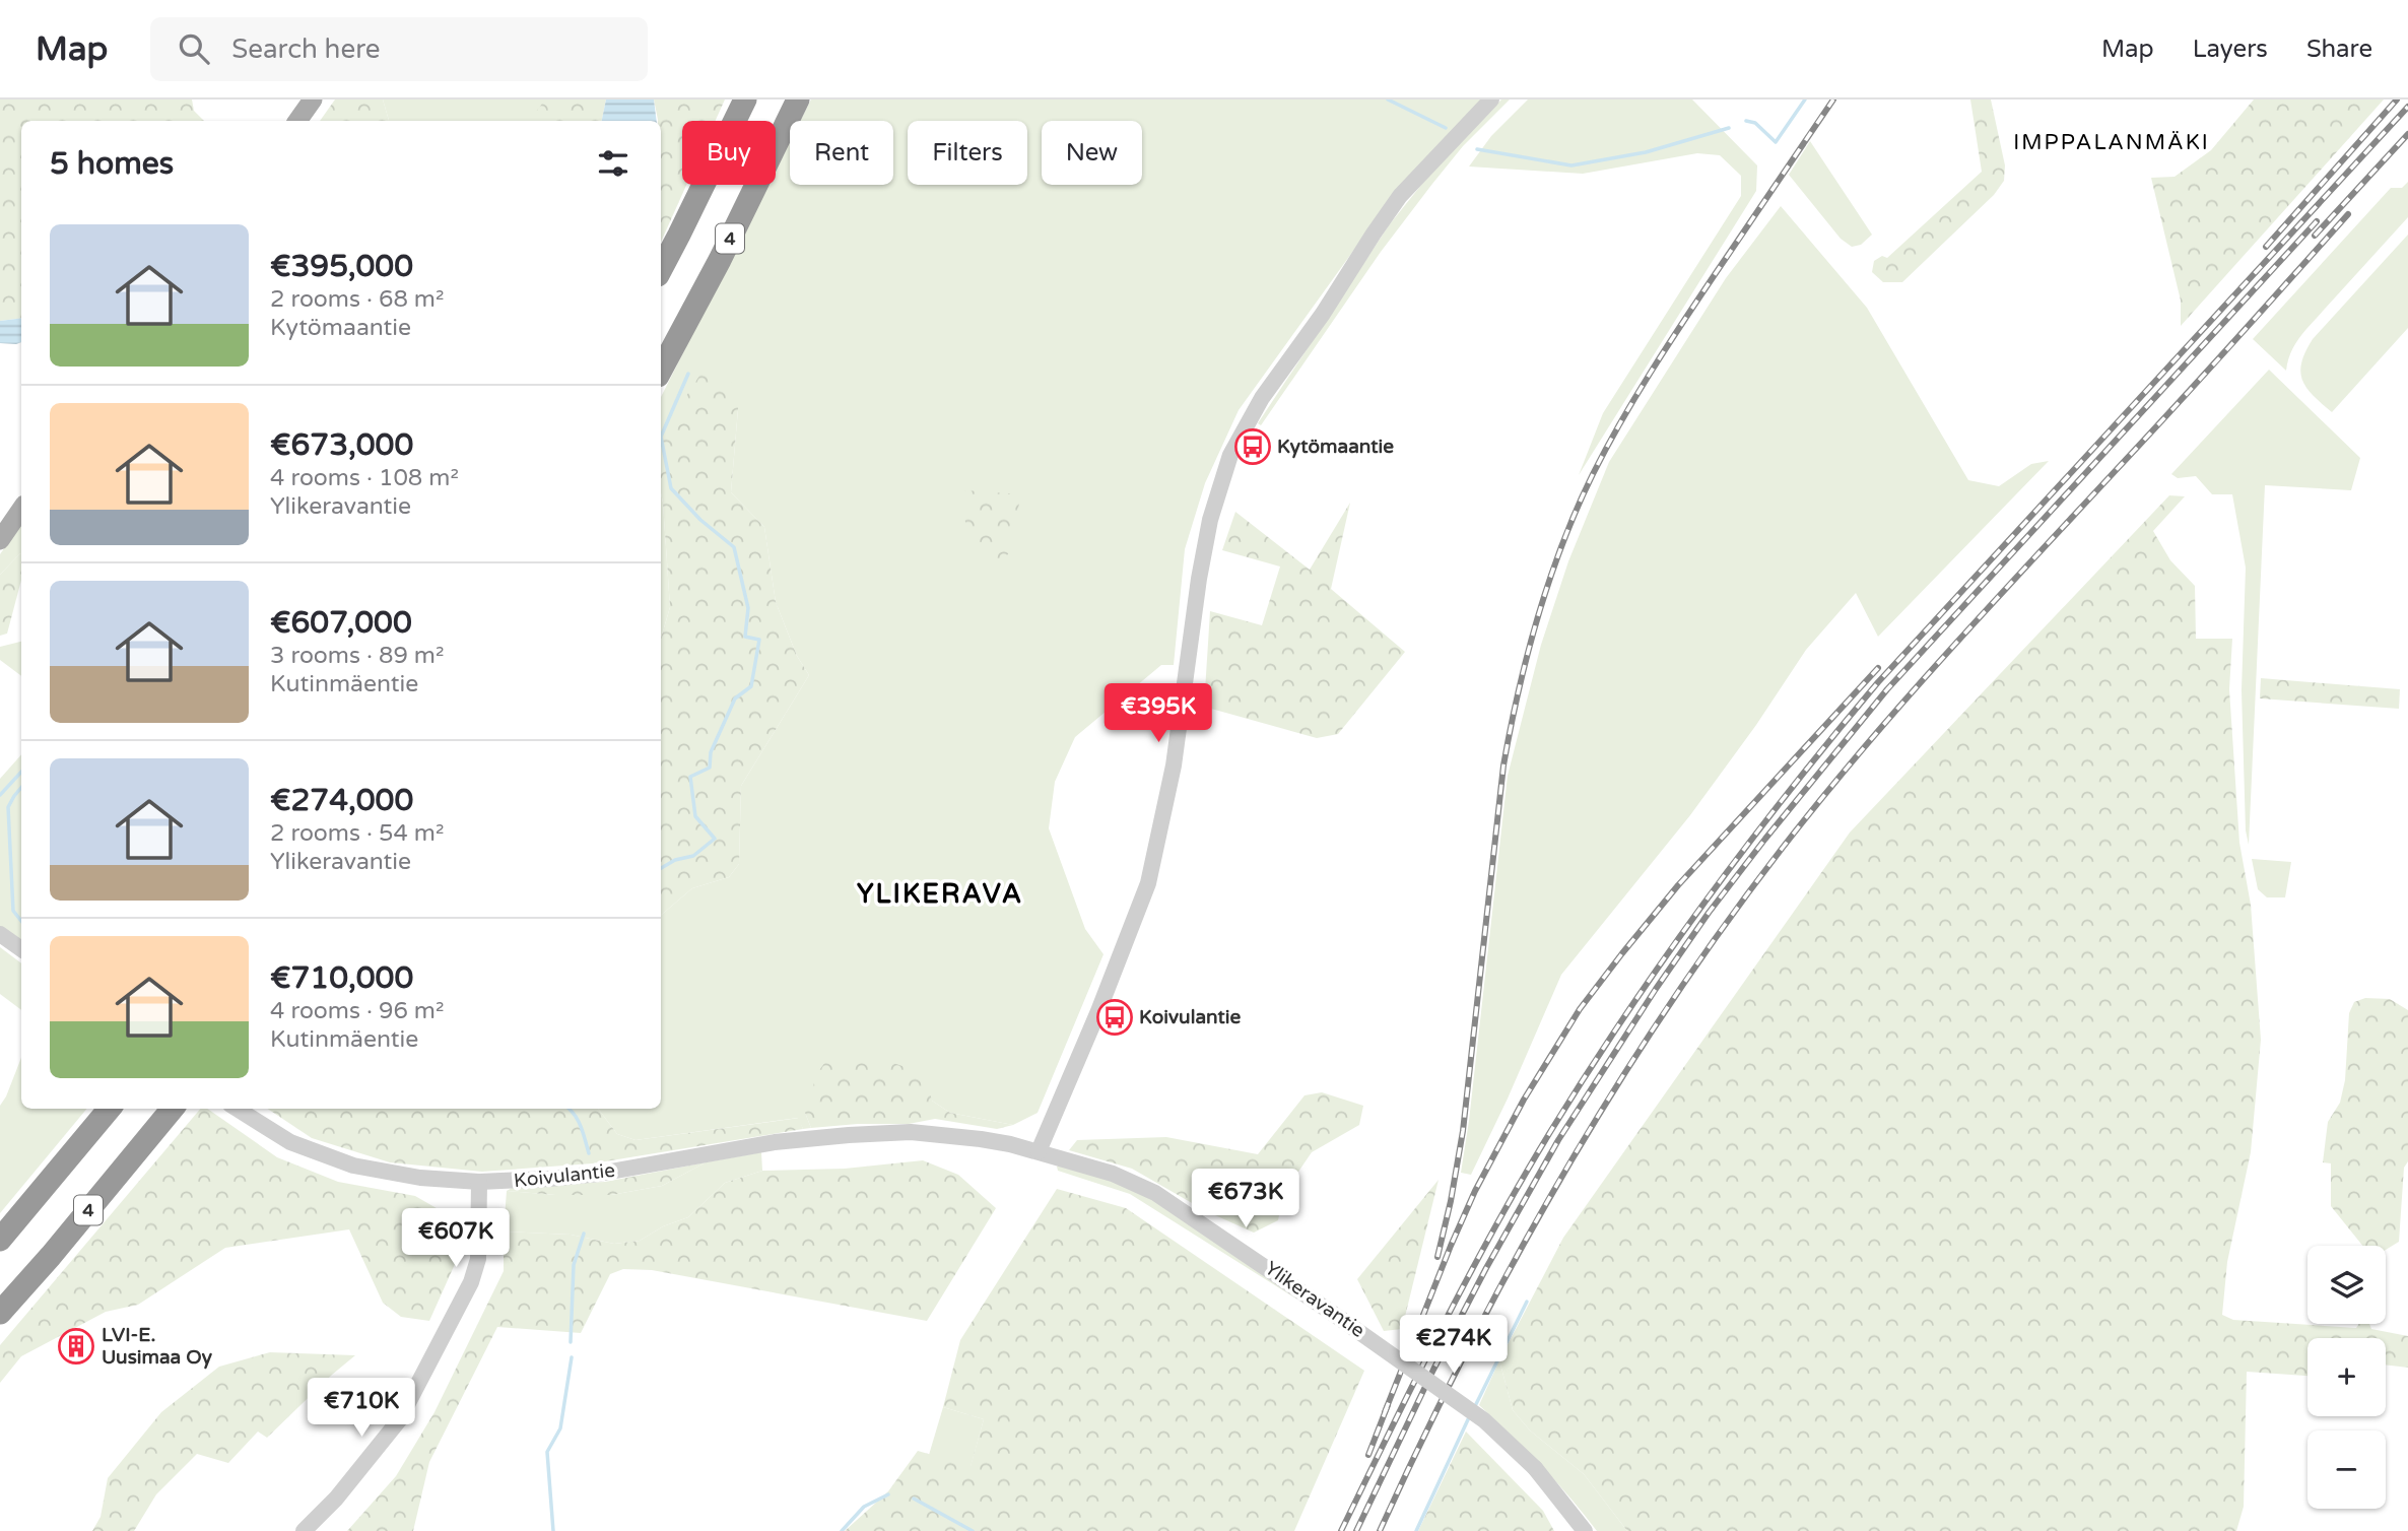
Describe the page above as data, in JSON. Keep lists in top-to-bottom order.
{
  "streets": {
    "highway": ["4"],
    "street": ["Koivulantie", "Ylikeravantie"]
  },
  "crossings": [
    ["Koivulantie", "Ylikeravantie"]
  ],
  "districts": ["IMPPALANMÄKI", "YLIKERAVA"],
  "places": {
    "bus stop": ["Kytömaantie", "Koivulantie"],
    "building": ["LVI-E. Uusimaa Oy"]
  },
  "page": {
    "header": "Map",
    "search": "Search here",
    "nav": ["Map", "Layers", "Share"],
    "chip": [
      "Buy",
      "Rent",
      "Filters",
      "New"
    ],
    "heading": "5 homes",
    "list": [
      {
        "name": "€395,000",
        "note": "2 rooms · 68 m² · Kytömaantie"
      },
      {
        "name": "€673,000",
        "note": "4 rooms · 108 m² · Ylikeravantie"
      },
      {
        "name": "€607,000",
        "note": "3 rooms · 89 m² · Kutinmäentie"
      },
      {
        "name": "€274,000",
        "note": "2 rooms · 54 m² · Ylikeravantie"
      },
      {
        "name": "€710,000",
        "note": "4 rooms · 96 m² · Kutinmäentie"
      }
    ],
    "price": [
      "€395K",
      "€673K",
      "€607K",
      "€274K",
      "€710K"
    ],
    "map_buttons": ["+", "−"]
  }
}
